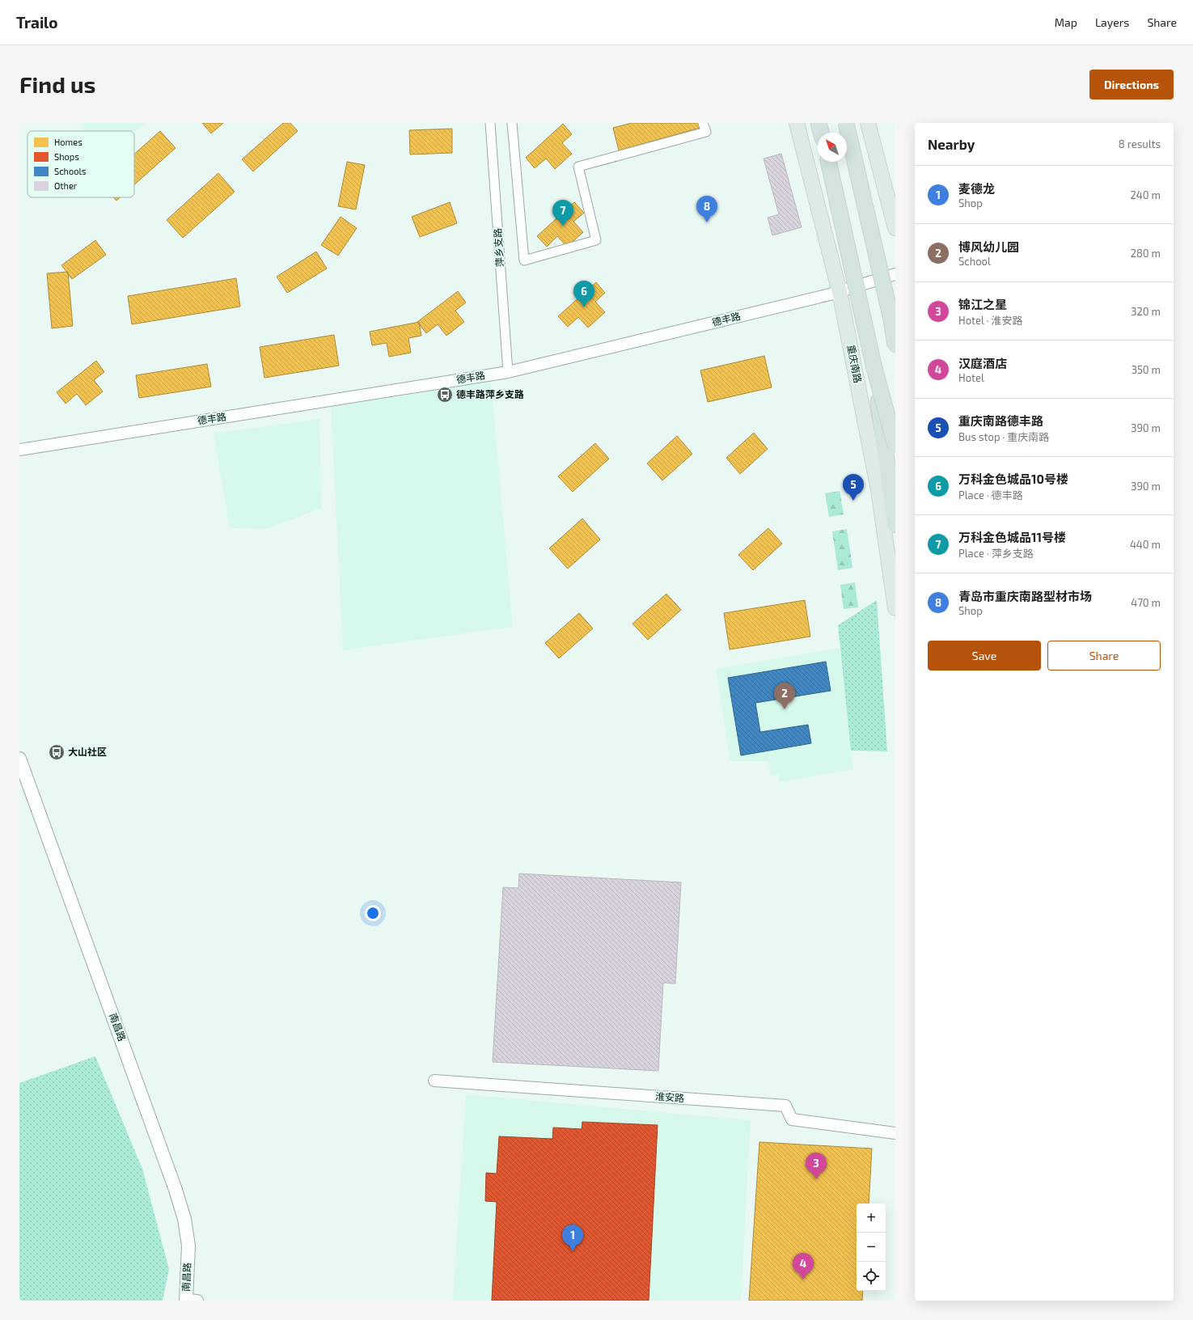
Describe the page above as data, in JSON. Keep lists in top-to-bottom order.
{
  "streets": {
    "main road": ["重庆南路", "南昌路"],
    "street": ["萍乡支路", "德丰路", "淮安路"]
  },
  "crossings": [
    ["萍乡支路", "德丰路"],
    ["德丰路", "重庆南路"]
  ],
  "places": {
    "bus stop": ["德丰路萍乡支路", "大山社区"]
  },
  "legend": [
    "Homes",
    "Shops",
    "Schools",
    "Other"
  ],
  "north": "top left",
  "page": {
    "header": "Trailo",
    "nav": ["Map", "Layers", "Share"],
    "buttons": [
      "Directions",
      ["Save", "Share"]
    ],
    "title": "Find us",
    "heading": ["Nearby", "8 results"],
    "list": [
      {
        "mark": "1",
        "name": "麦德龙",
        "note": "Shop",
        "value": "240 m"
      },
      {
        "mark": "2",
        "name": "博风幼儿园",
        "note": "School",
        "value": "280 m"
      },
      {
        "mark": "3",
        "name": "锦江之星",
        "note": "Hotel · 淮安路",
        "value": "320 m"
      },
      {
        "mark": "4",
        "name": "汉庭酒店",
        "note": "Hotel",
        "value": "350 m"
      },
      {
        "mark": "5",
        "name": "重庆南路德丰路",
        "note": "Bus stop · 重庆南路",
        "value": "390 m"
      },
      {
        "mark": "6",
        "name": "万科金色城品10号楼",
        "note": "Place · 德丰路",
        "value": "390 m"
      },
      {
        "mark": "7",
        "name": "万科金色城品11号楼",
        "note": "Place · 萍乡支路",
        "value": "440 m"
      },
      {
        "mark": "8",
        "name": "青岛市重庆南路型材市场",
        "note": "Shop",
        "value": "470 m"
      }
    ],
    "pins": [
      "8",
      "7",
      "6",
      "5",
      "2",
      "3",
      "1",
      "4"
    ],
    "map_buttons": ["+", "−"]
  }
}
